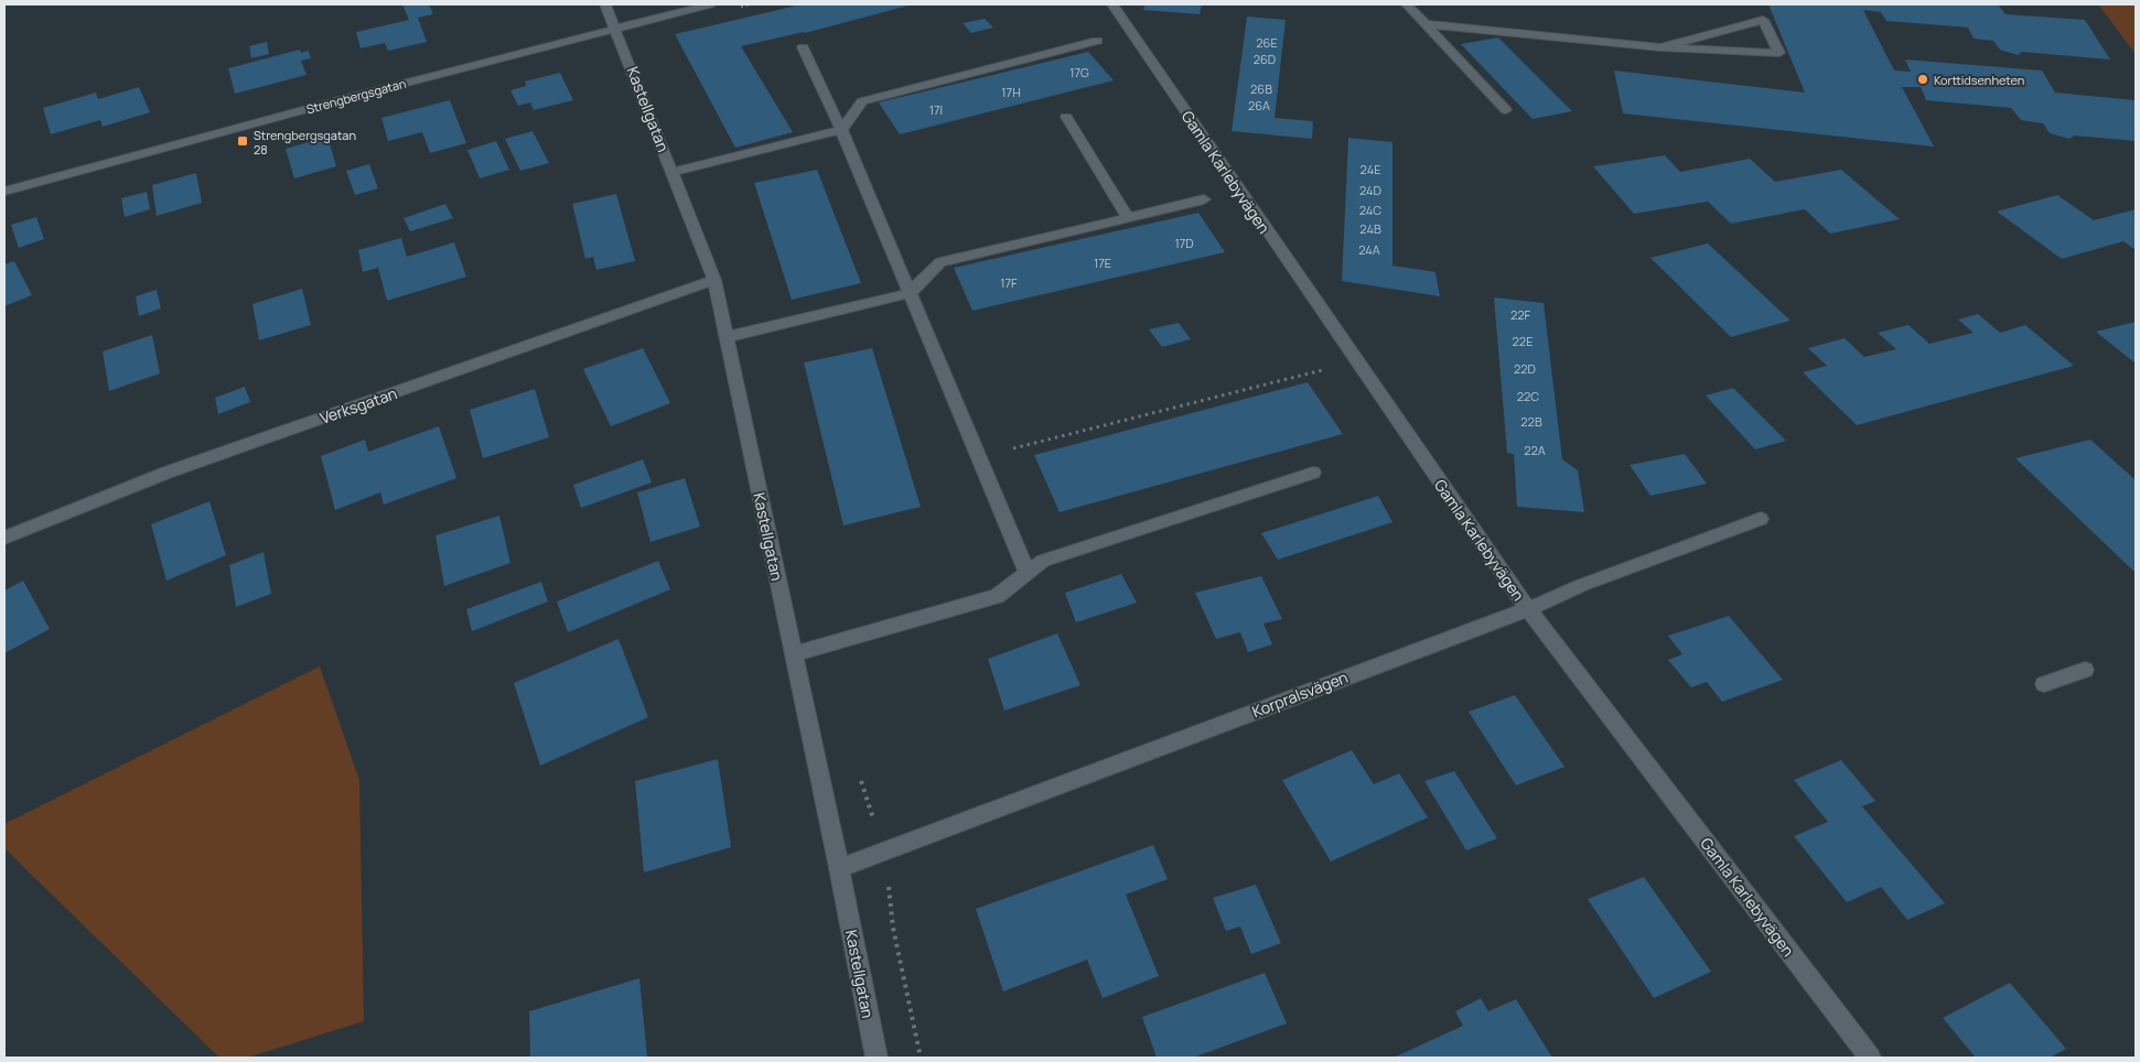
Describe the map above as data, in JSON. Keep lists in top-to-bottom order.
{
  "streets": {
    "street": [
      "Strengbergsgatan",
      "Kastellgatan",
      "Gamla Karlebyvägen",
      "Verksgatan",
      "Korpralsvägen"
    ]
  },
  "crossings": [
    ["Strengbergsgatan", "Kastellgatan"],
    ["Kastellgatan", "Verksgatan"],
    ["Kastellgatan", "Korpralsvägen"],
    ["Gamla Karlebyvägen", "Korpralsvägen"]
  ],
  "places": {
    "other": ["Korttidsenheten"],
    "transit": ["Strengbergsgatan 28"]
  },
  "house_numbers": [
    "26E",
    "26D",
    "17G",
    "26B",
    "17H",
    "26A",
    "17I",
    "24E",
    "24D",
    "24C",
    "24B",
    "17D",
    "24A",
    "17E",
    "17F",
    "22F",
    "22E",
    "22D",
    "22C",
    "22B",
    "22A"
  ]
}
